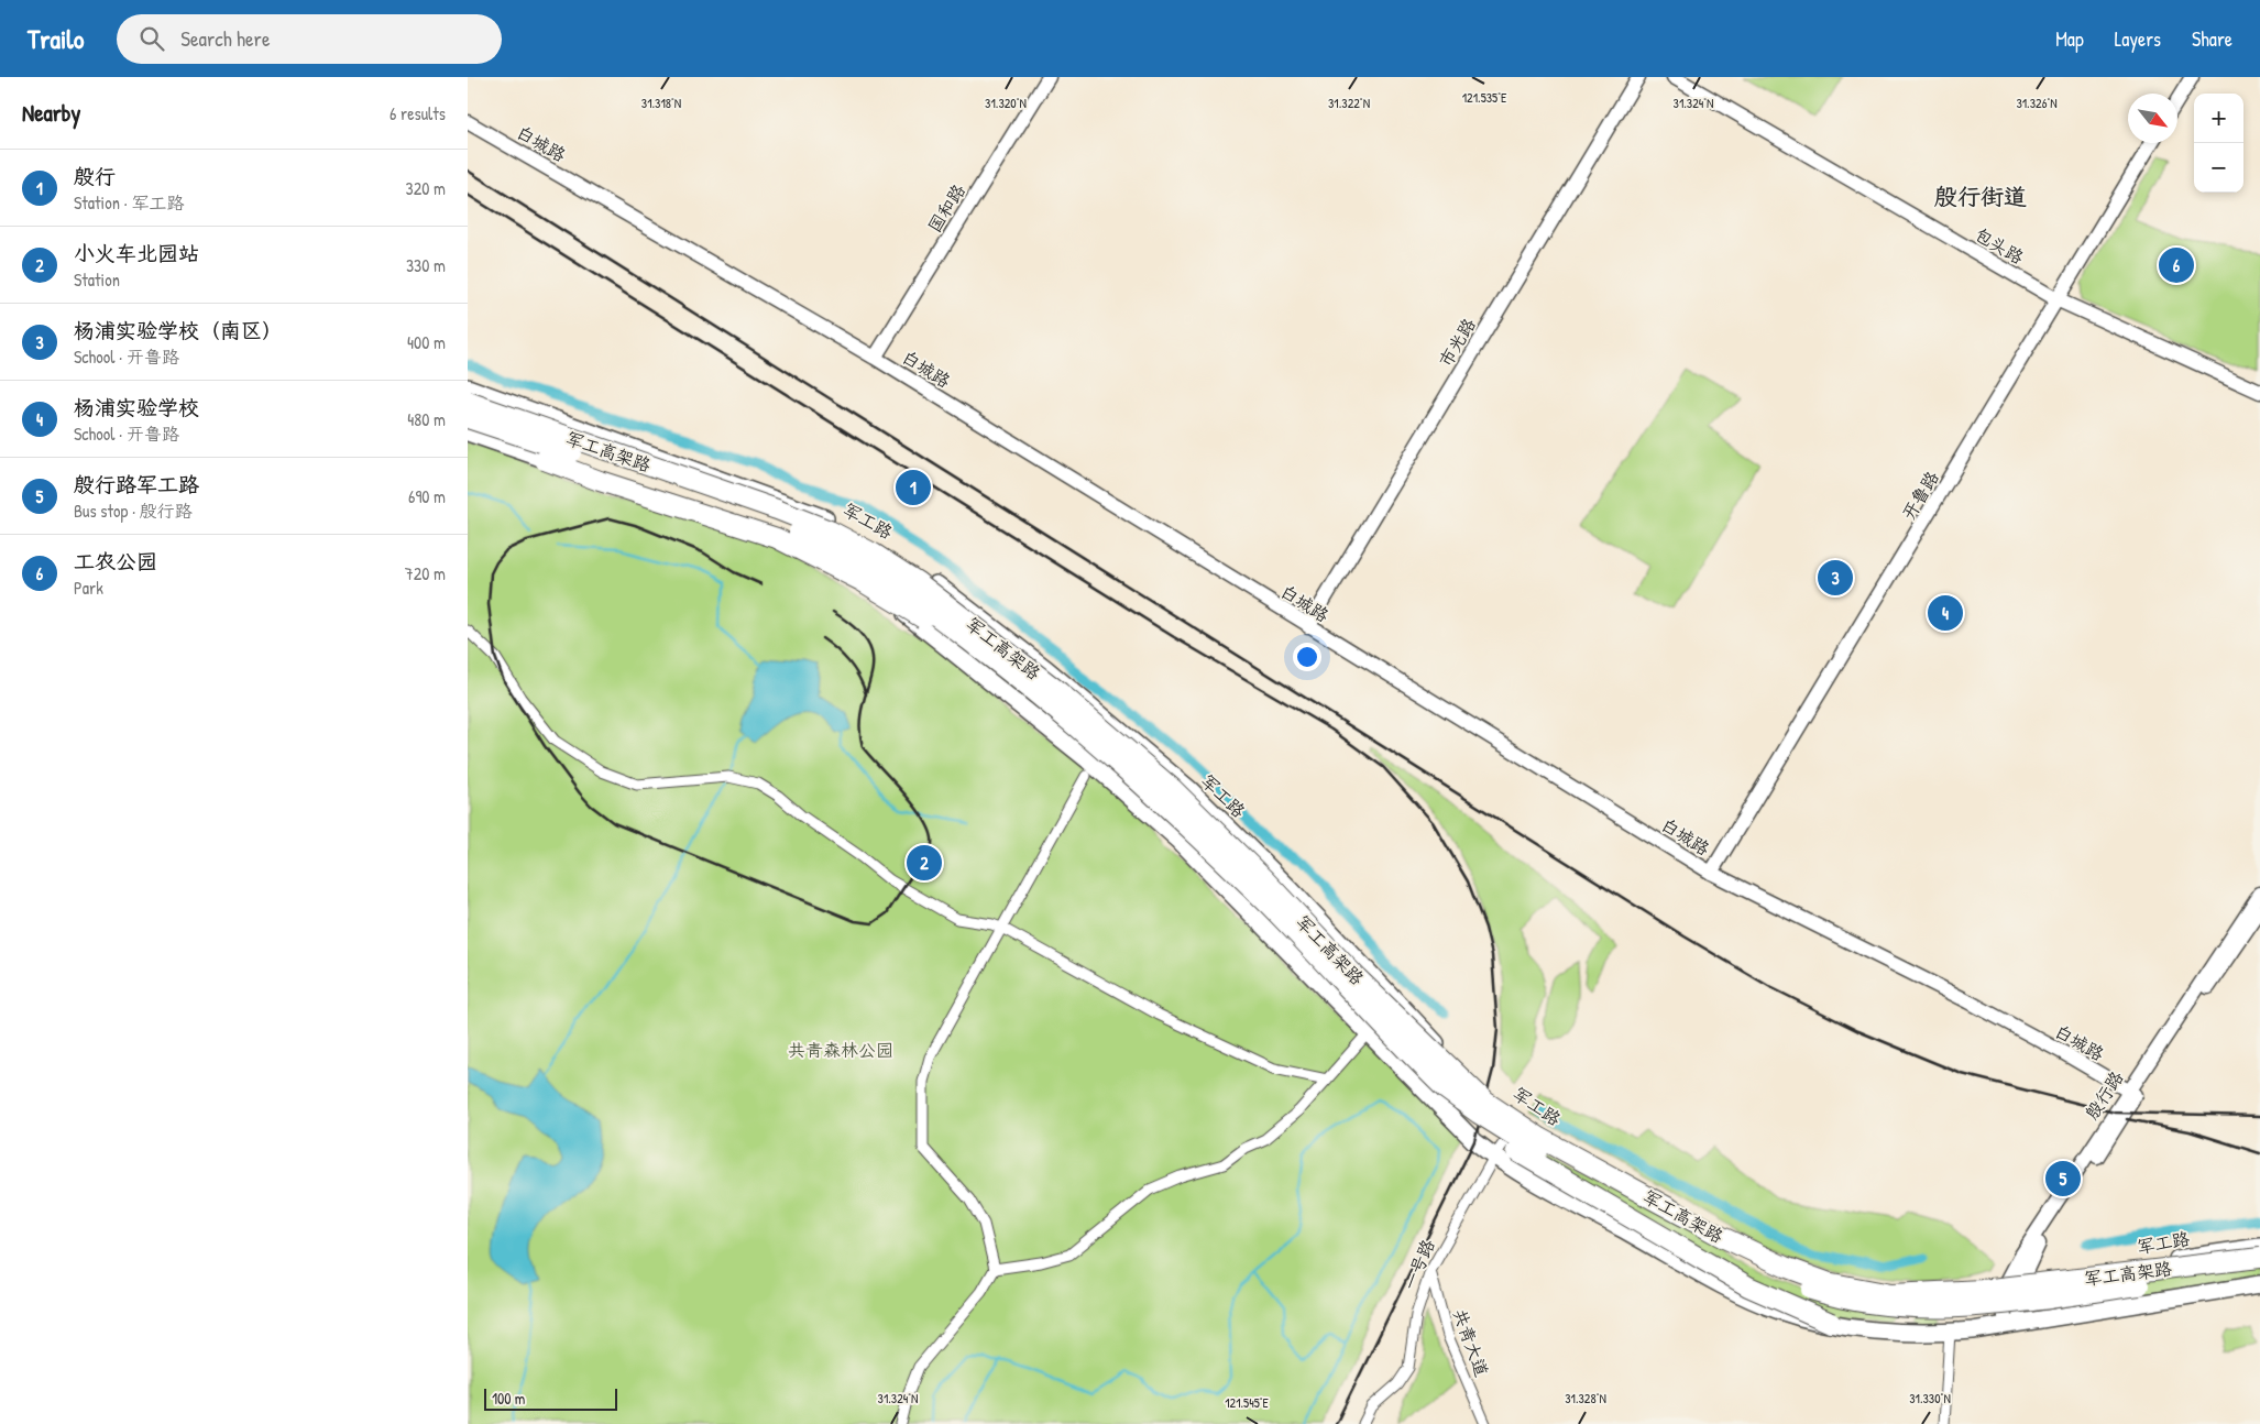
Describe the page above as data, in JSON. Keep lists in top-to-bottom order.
{
  "streets": {
    "highway": ["军工高架路"],
    "main road": ["军工路"],
    "street": [
      "白城路",
      "国和路",
      "包头路",
      "市光路",
      "开鲁路",
      "殷行路",
      "一号路",
      "共青大道"
    ]
  },
  "crossings": [
    ["白城路", "国和路"],
    ["白城路", "市光路"],
    ["白城路", "开鲁路"],
    ["白城路", "殷行路"],
    ["包头路", "开鲁路"],
    ["军工路", "殷行路"],
    ["军工路", "一号路"],
    ["一号路", "共青大道"]
  ],
  "districts": ["殷行街道"],
  "parks": ["共青森林公园"],
  "scale_bar": "100 m",
  "north": "bottom right",
  "page": {
    "header": "Trailo",
    "search": "Search here",
    "nav": ["Map", "Layers", "Share"],
    "heading": ["Nearby", "6 results"],
    "map_buttons": ["+", "−"],
    "list": [
      {
        "mark": "1",
        "name": "殷行",
        "note": "Station · 军工路",
        "value": "320 m"
      },
      {
        "mark": "2",
        "name": "小火车北园站",
        "note": "Station",
        "value": "330 m"
      },
      {
        "mark": "3",
        "name": "杨浦实验学校（南区）",
        "note": "School · 开鲁路",
        "value": "400 m"
      },
      {
        "mark": "4",
        "name": "杨浦实验学校",
        "note": "School · 开鲁路",
        "value": "480 m"
      },
      {
        "mark": "5",
        "name": "殷行路军工路",
        "note": "Bus stop · 殷行路",
        "value": "690 m"
      },
      {
        "mark": "6",
        "name": "工农公园",
        "note": "Park",
        "value": "720 m"
      }
    ],
    "pins": [
      "6",
      "1",
      "3",
      "4",
      "2",
      "5"
    ],
    "scale": "100 m"
  },
  "coordinates": [
    "121.535°E",
    "31.318°N",
    "31.320°N",
    "31.322°N",
    "31.324°N",
    "31.326°N",
    "31.328°N",
    "31.330°N",
    "121.545°E"
  ]
}
